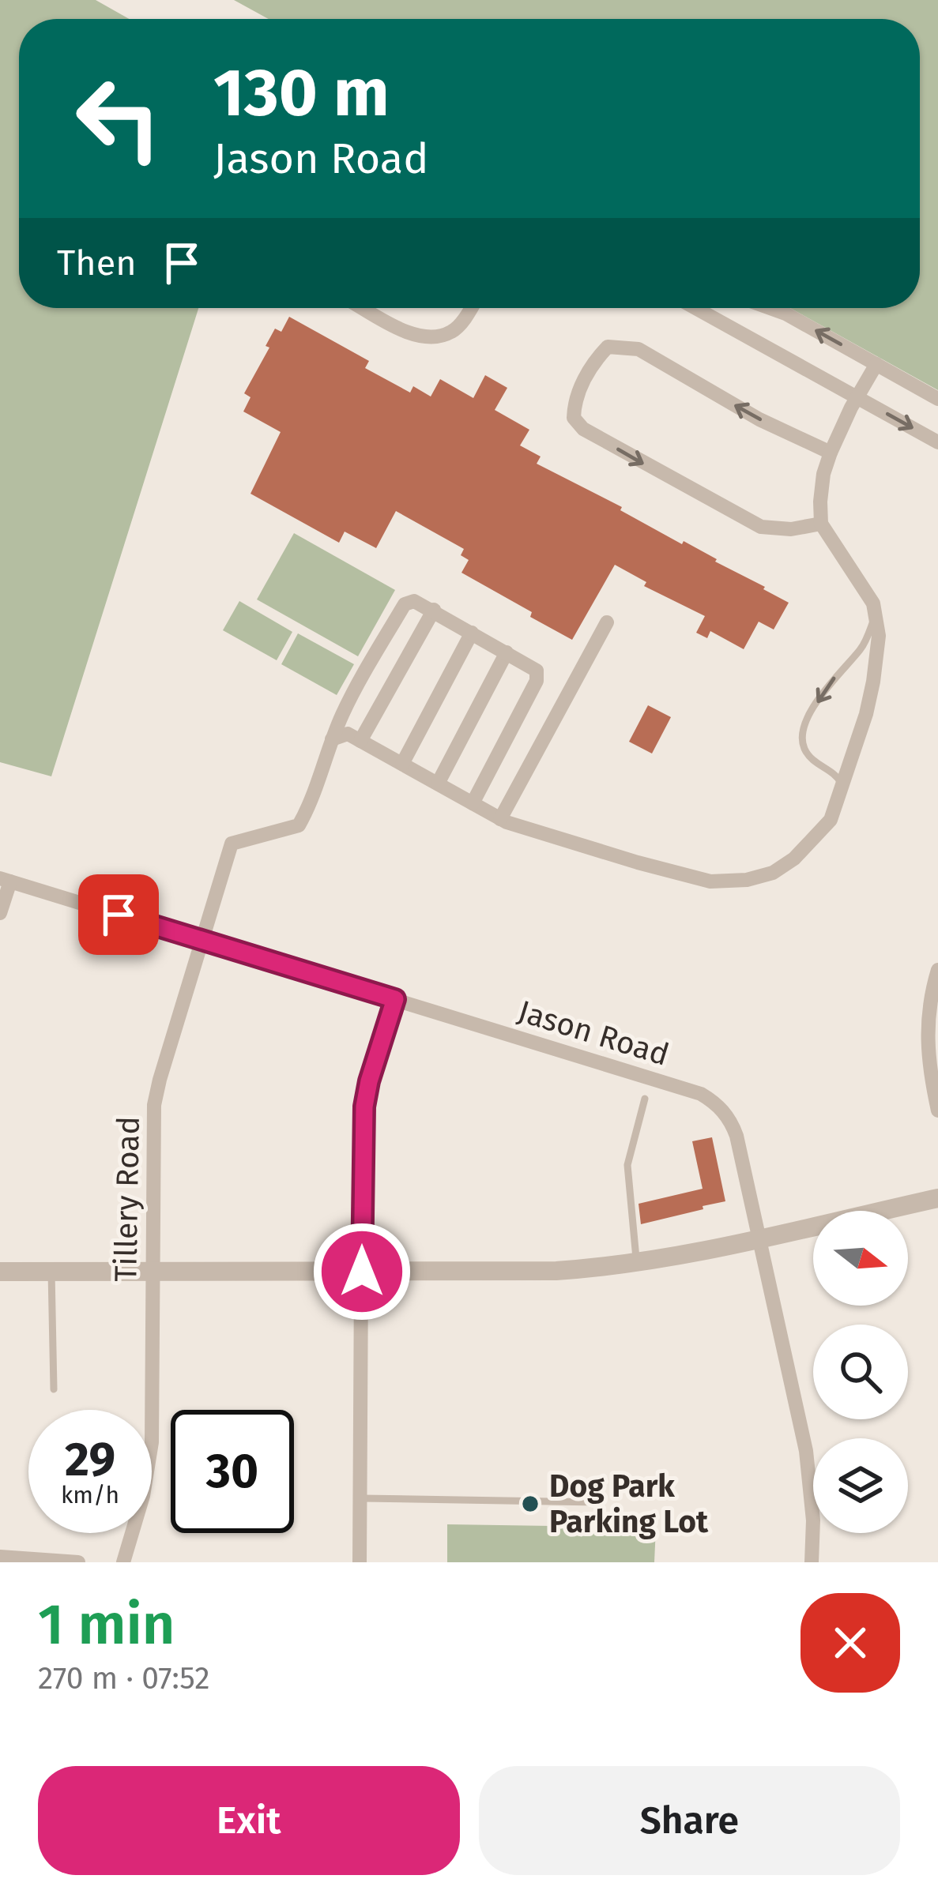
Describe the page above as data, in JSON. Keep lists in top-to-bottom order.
{
  "streets": {
    "street": ["Jason Road", "Tillery Road"]
  },
  "crossings": [
    ["Jason Road", "Tillery Road"]
  ],
  "places": ["Dog Park Parking Lot"],
  "north": "right",
  "page": {
    "turn": ["130 m", "Jason Road"],
    "then": "Then",
    "speed": "29 km/h",
    "limit": "30",
    "heading": ["1 min", "270 m · 07:52"],
    "buttons": ["Exit", "Share"]
  }
}
